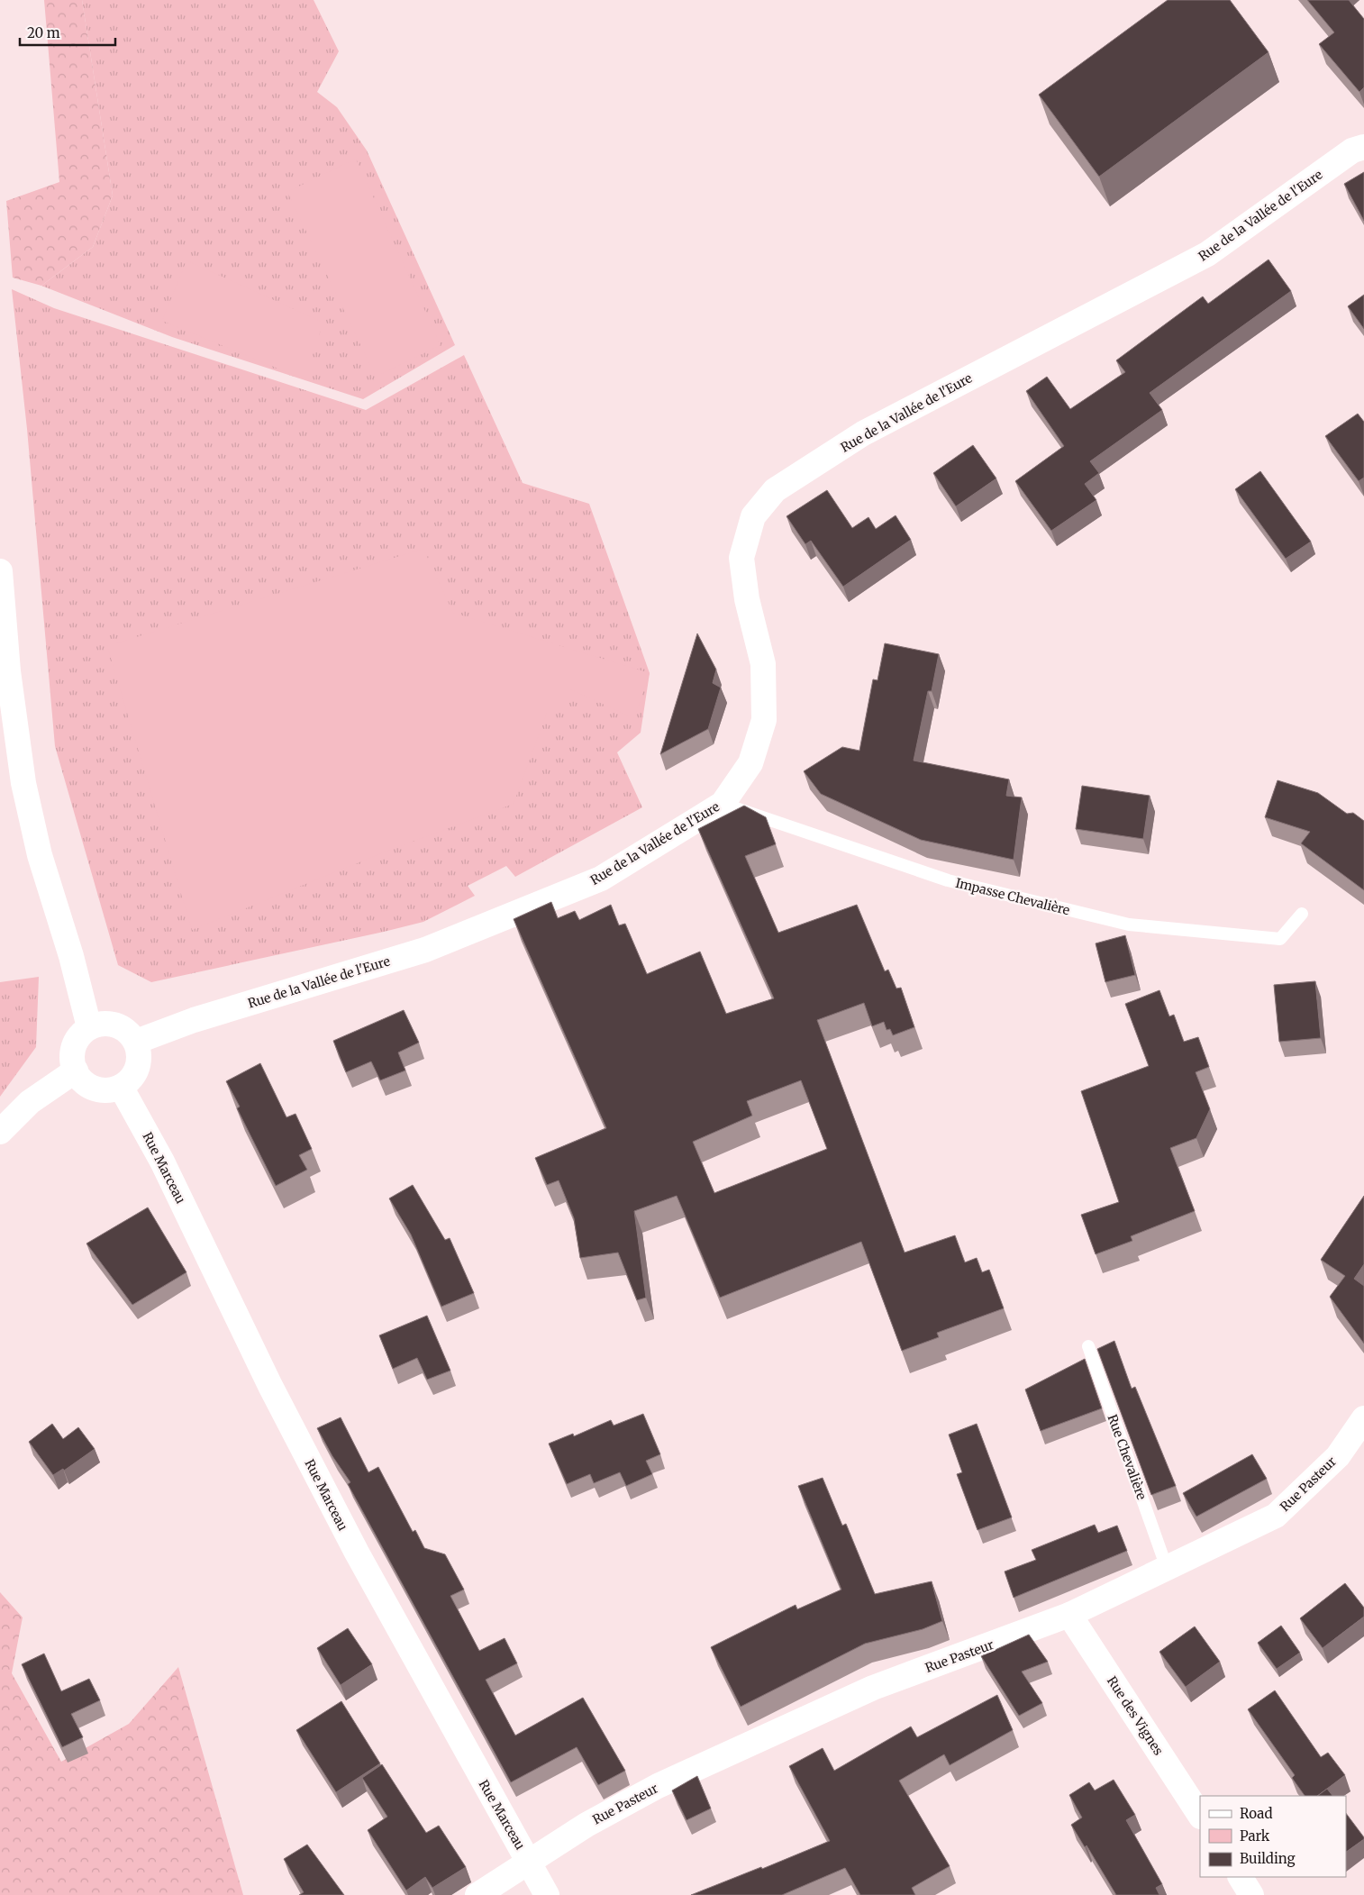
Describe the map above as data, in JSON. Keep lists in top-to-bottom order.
{
  "streets": {
    "street": [
      "Rue de la Vallée de l'Eure",
      "Rue Marceau",
      "Rue Pasteur",
      "Rue des Vignes"
    ],
    "lane": ["Impasse Chevalière", "Rue Chevalière"]
  },
  "crossings": [
    ["Rue de la Vallée de l'Eure", "Impasse Chevalière"],
    ["Rue de la Vallée de l'Eure", "Rue Marceau"],
    ["Rue Marceau", "Rue Pasteur"],
    ["Rue Chevalière", "Rue Pasteur"],
    ["Rue Pasteur", "Rue des Vignes"]
  ],
  "legend": ["Road", "Park", "Building"],
  "scale_bar": "20 m"
}
